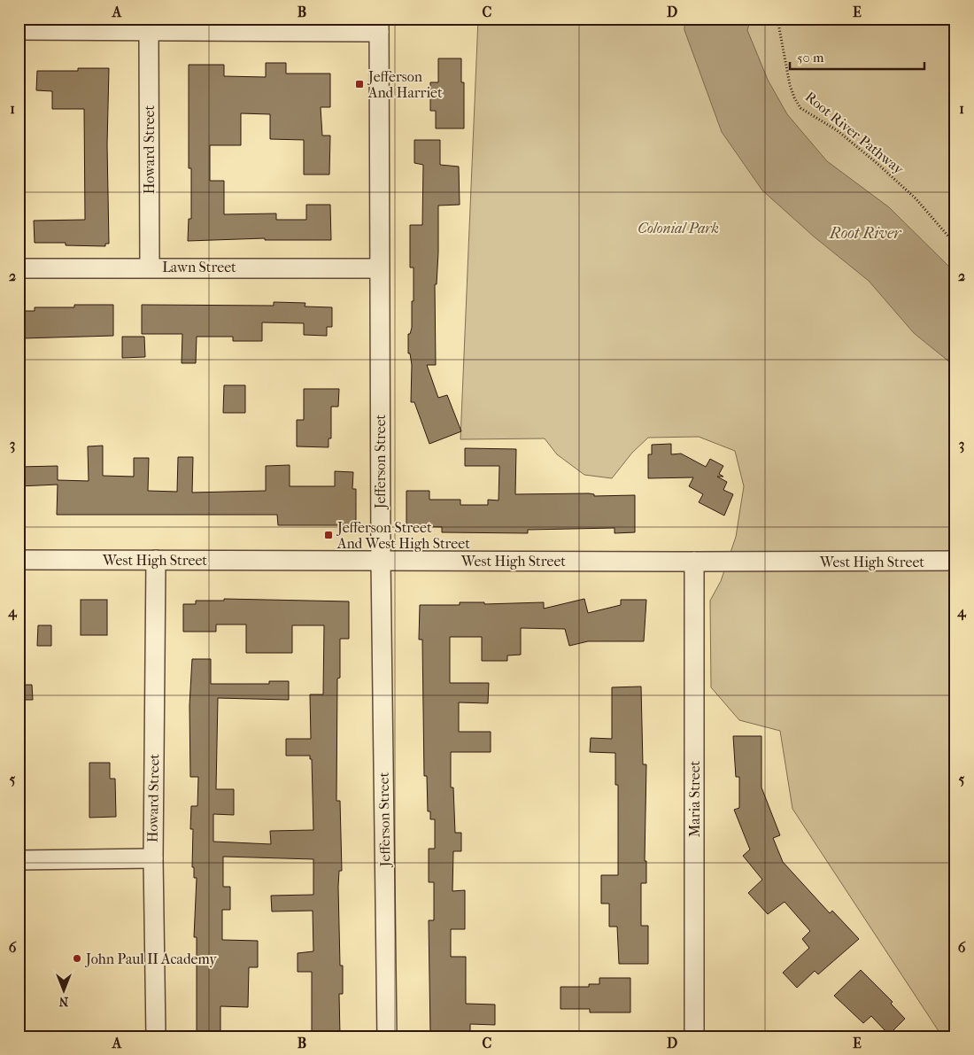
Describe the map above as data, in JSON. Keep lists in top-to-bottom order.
{
  "streets": {
    "street": [
      "Howard Street",
      "Lawn Street",
      "Jefferson Street",
      "West High Street",
      "Maria Street"
    ],
    "path": ["Root River Pathway"]
  },
  "crossings": [
    ["Howard Street", "Lawn Street"],
    ["Howard Street", "West High Street"],
    ["Lawn Street", "Jefferson Street"],
    ["Jefferson Street", "West High Street"],
    ["West High Street", "Maria Street"]
  ],
  "water": ["Root River"],
  "parks": ["Colonial Park"],
  "places": {
    "transit": ["Jefferson And Harriet", "Jefferson Street And West High Street"],
    "other": ["John Paul II Academy"]
  },
  "scale_bar": "50 m",
  "north": "bottom",
  "grid": {
    "columns": [
      "A",
      "B",
      "C",
      "D",
      "E"
    ],
    "rows": [
      "1",
      "2",
      "3",
      "4",
      "5",
      "6"
    ]
  }
}
